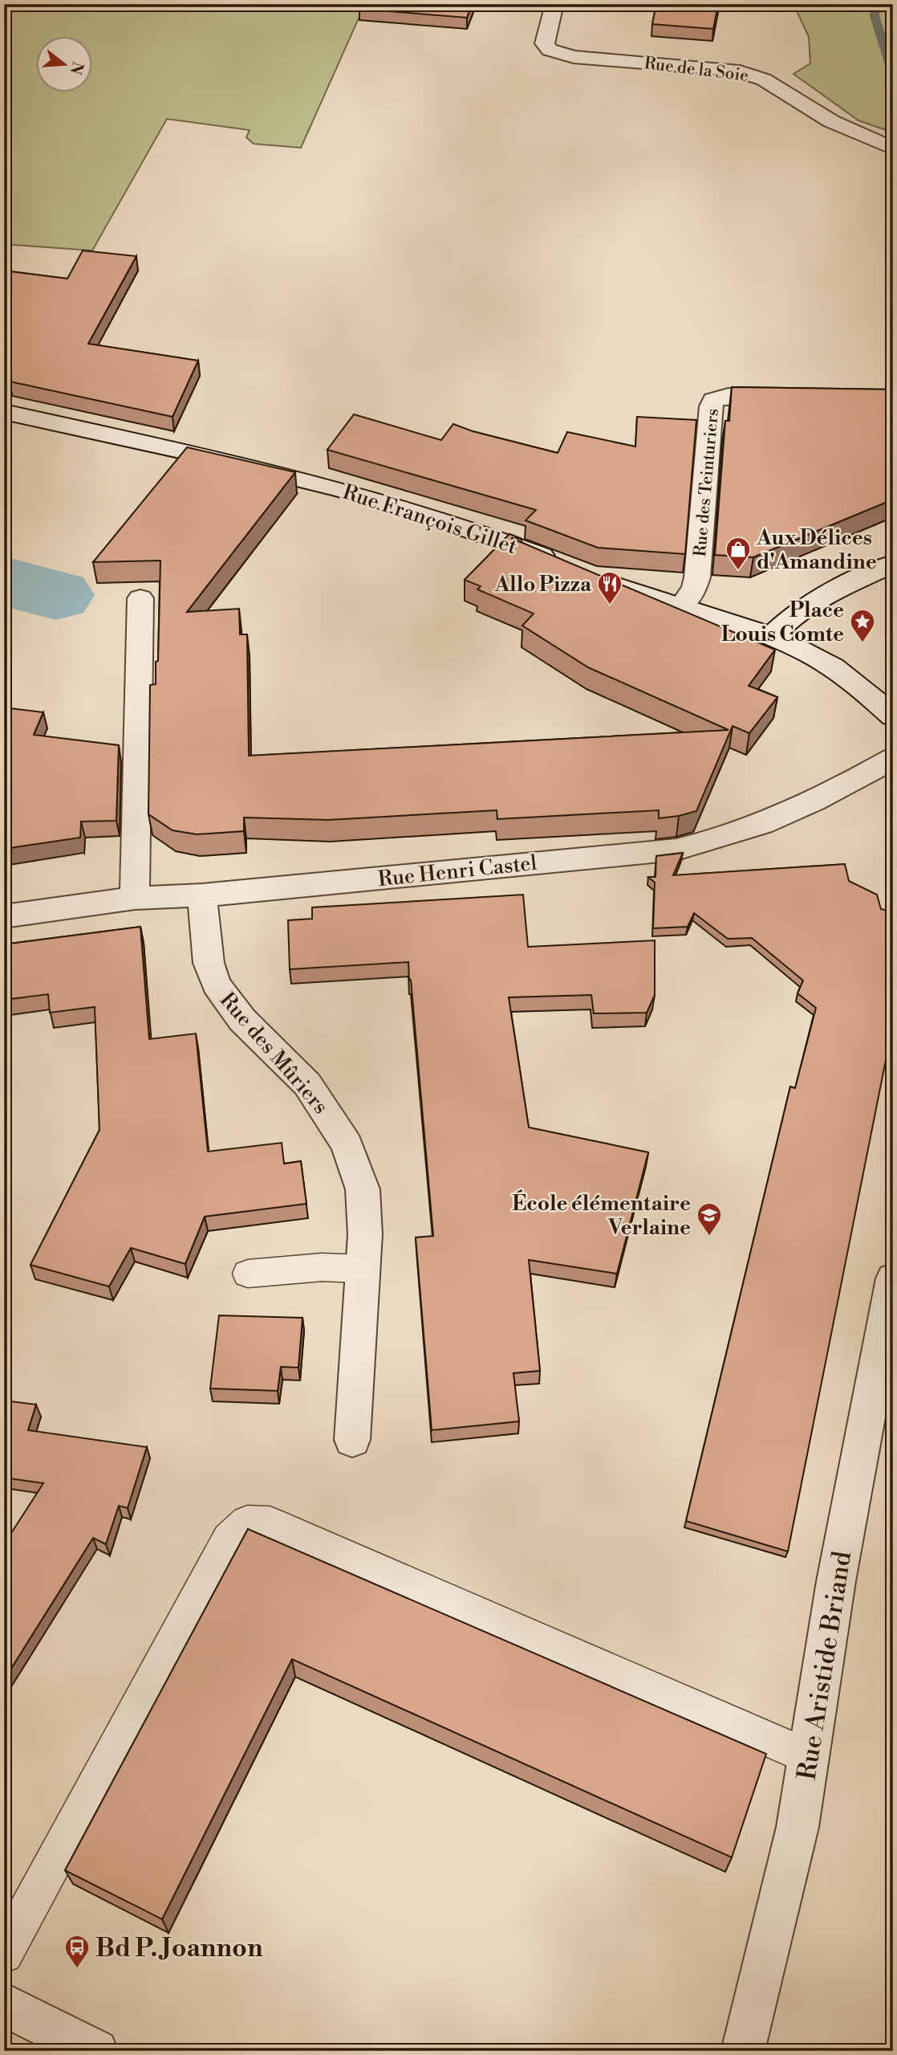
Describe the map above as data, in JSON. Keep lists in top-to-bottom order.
{
  "streets": {
    "street": [
      "Rue de la Soie",
      "Rue des Teinturiers",
      "Rue François Gillet",
      "Rue Henri Castel",
      "Rue des Mûriers",
      "Rue Aristide Briand"
    ]
  },
  "crossings": [
    ["Rue des Teinturiers", "Rue François Gillet"],
    ["Rue Henri Castel", "Rue des Mûriers"]
  ],
  "places": {
    "shop": ["Aux Délices d'Amandine"],
    "restaurant": ["Allo Pizza"],
    "place": ["Place Louis Comte"],
    "school or university": ["École élémentaire Verlaine"],
    "bus stop": ["Bd P. Joannon"]
  },
  "north": "right"
}
